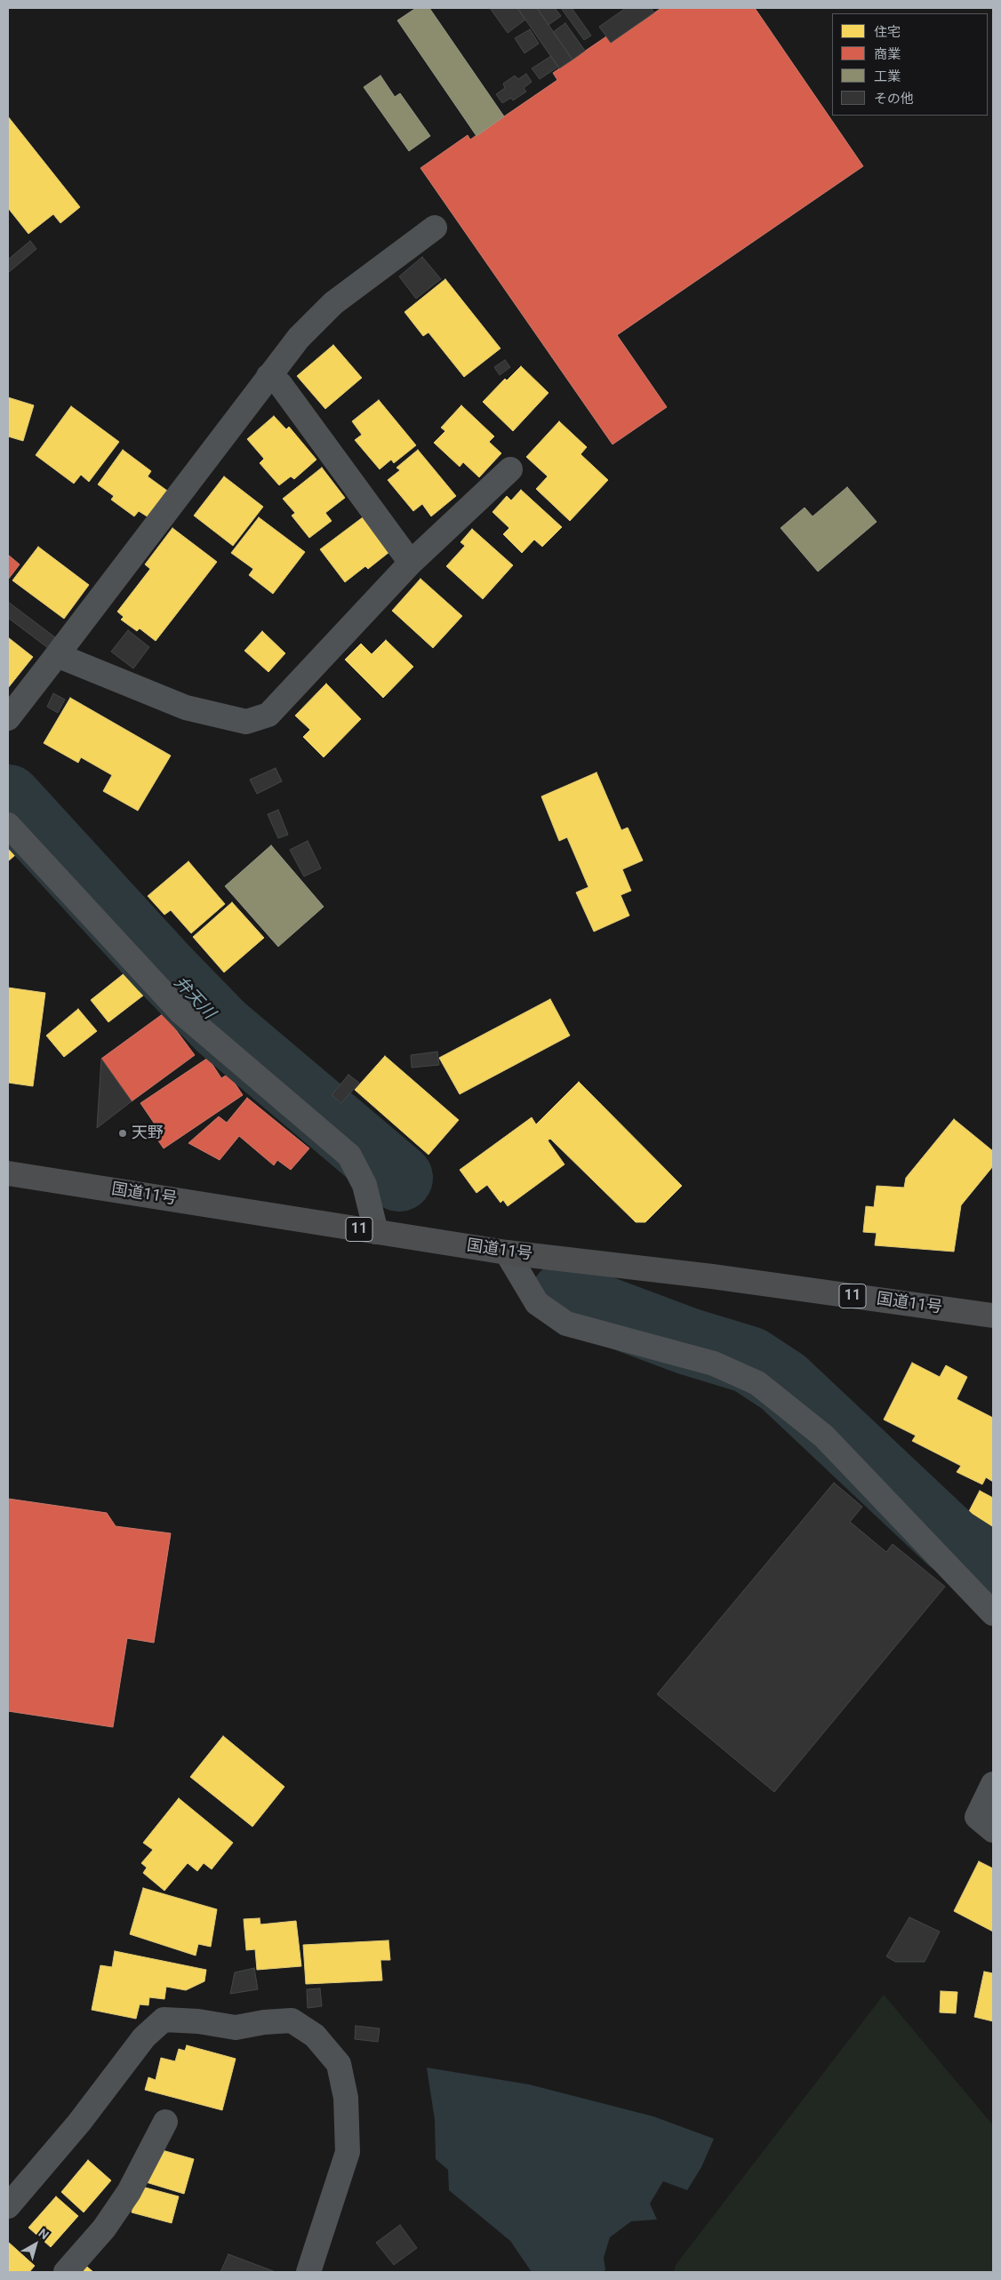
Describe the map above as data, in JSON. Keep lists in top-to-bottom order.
{
  "streets": {
    "highway": ["国道11号", "11"]
  },
  "water": ["弁天川"],
  "places": ["天野"],
  "legend": [
    "住宅",
    "商業",
    "工業",
    "その他"
  ],
  "north": "top right"
}
